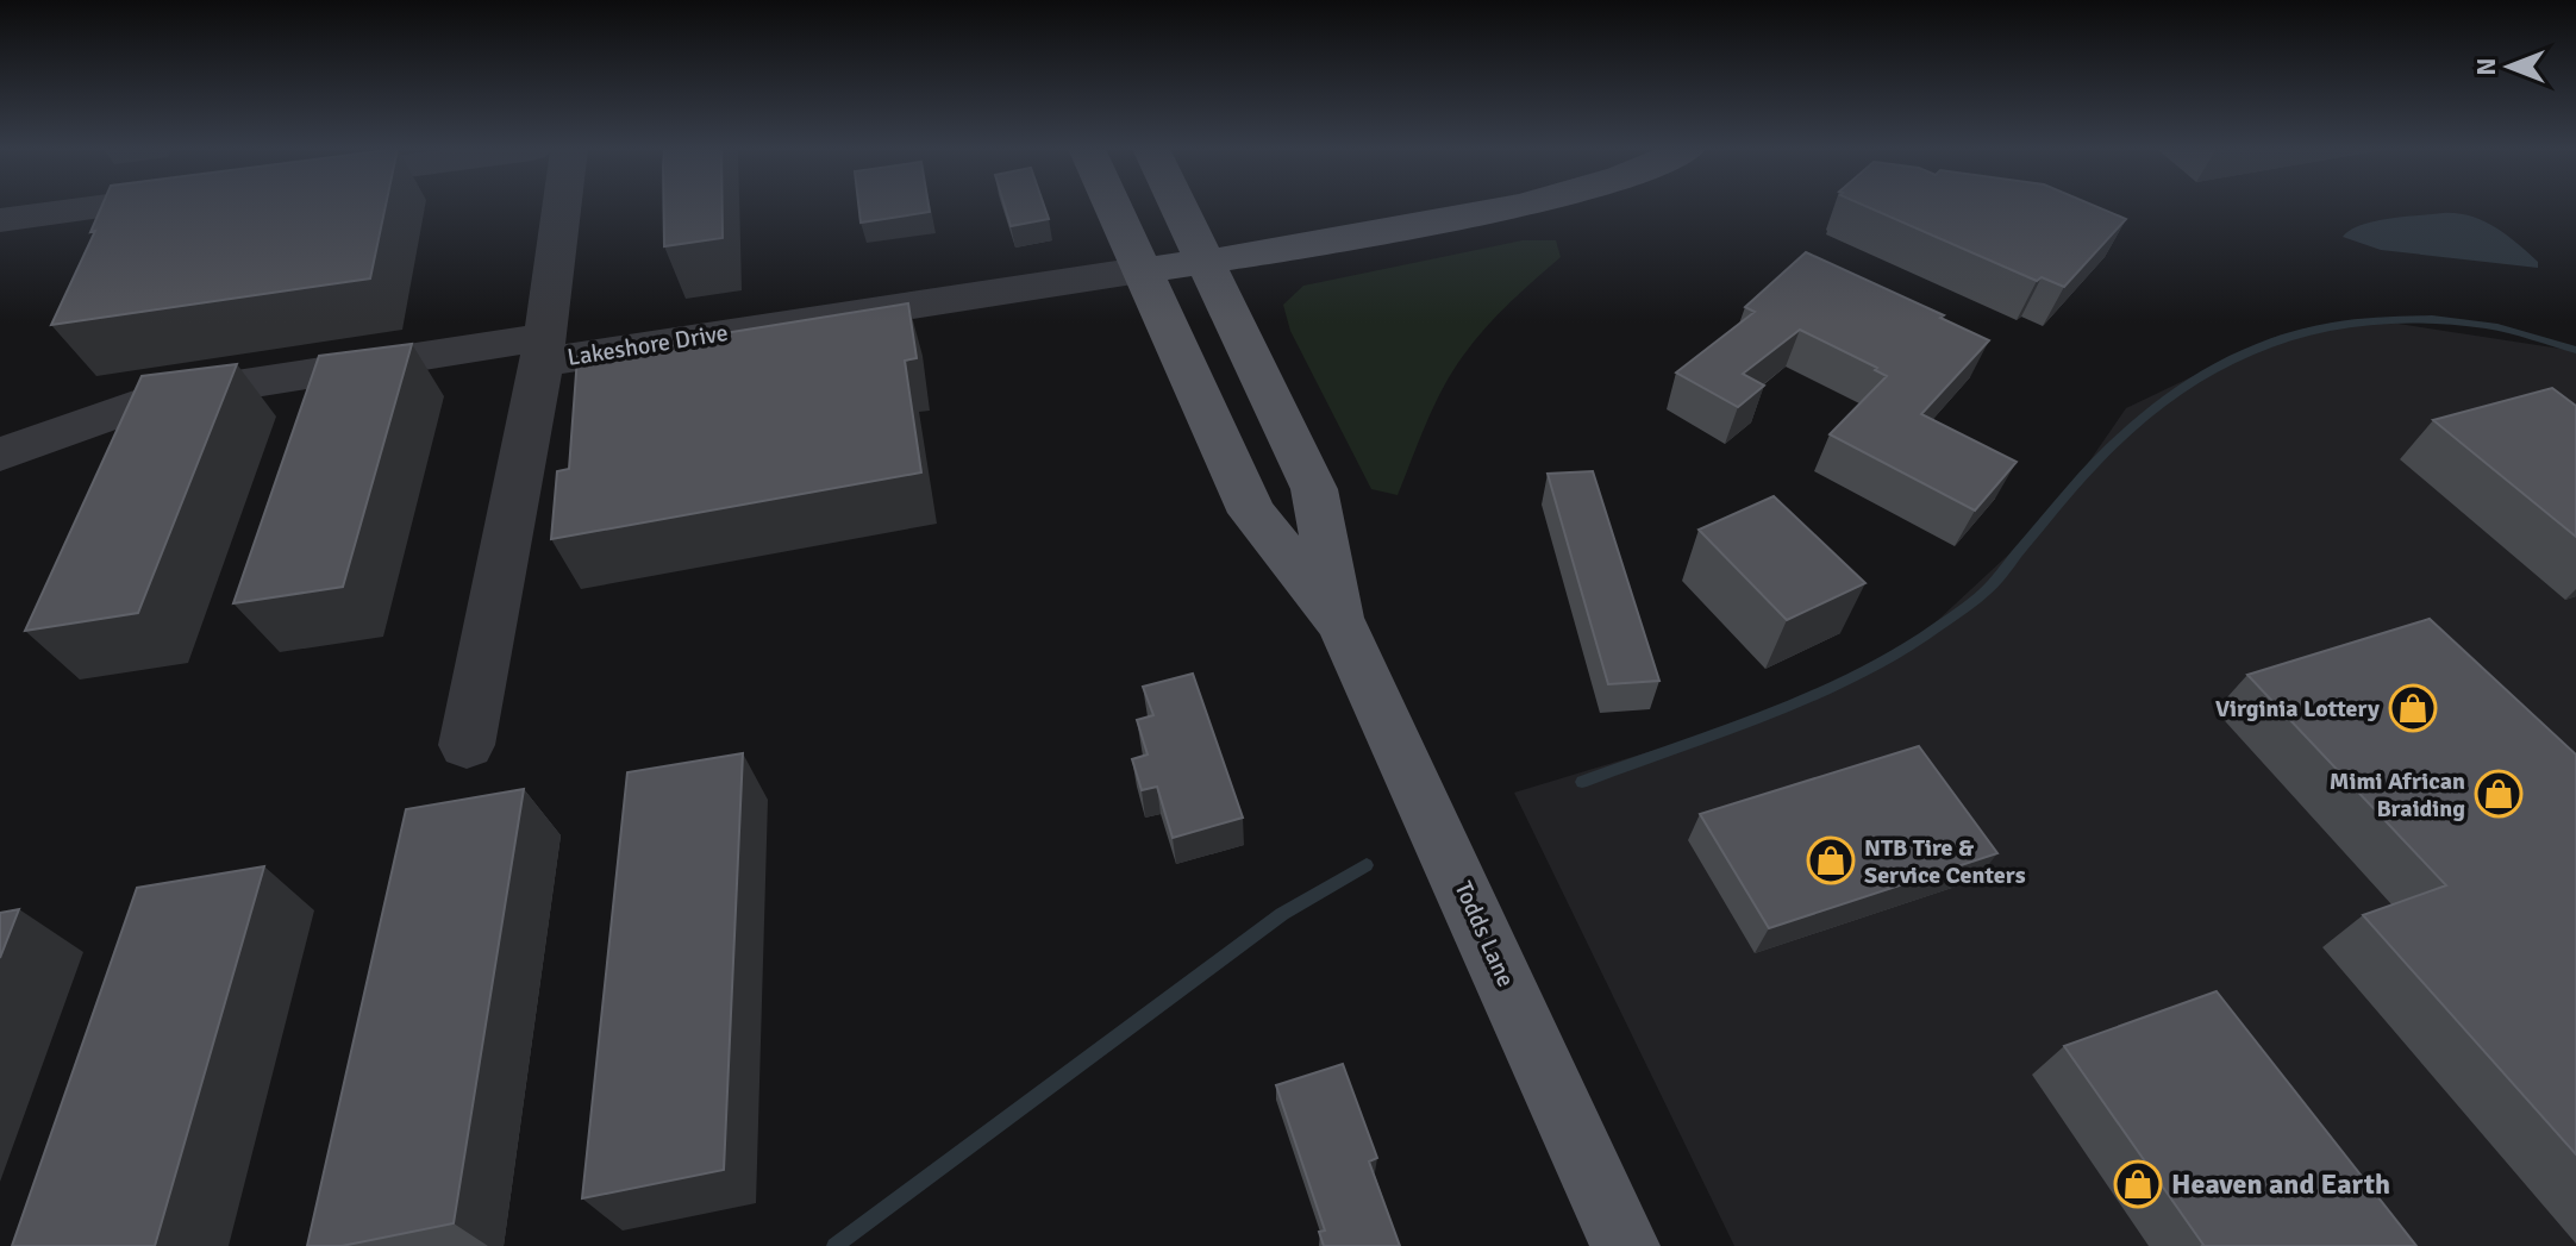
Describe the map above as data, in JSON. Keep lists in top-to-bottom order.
{
  "streets": {
    "main road": ["Todds Lane"],
    "street": ["Lakeshore Drive"]
  },
  "crossings": [
    ["Lakeshore Drive", "Todds Lane"]
  ],
  "places": {
    "shop": [
      "Virginia Lottery",
      "Mimi African Braiding",
      "NTB Tire & Service Centers",
      "Heaven and Earth"
    ]
  },
  "north": "left"
}
